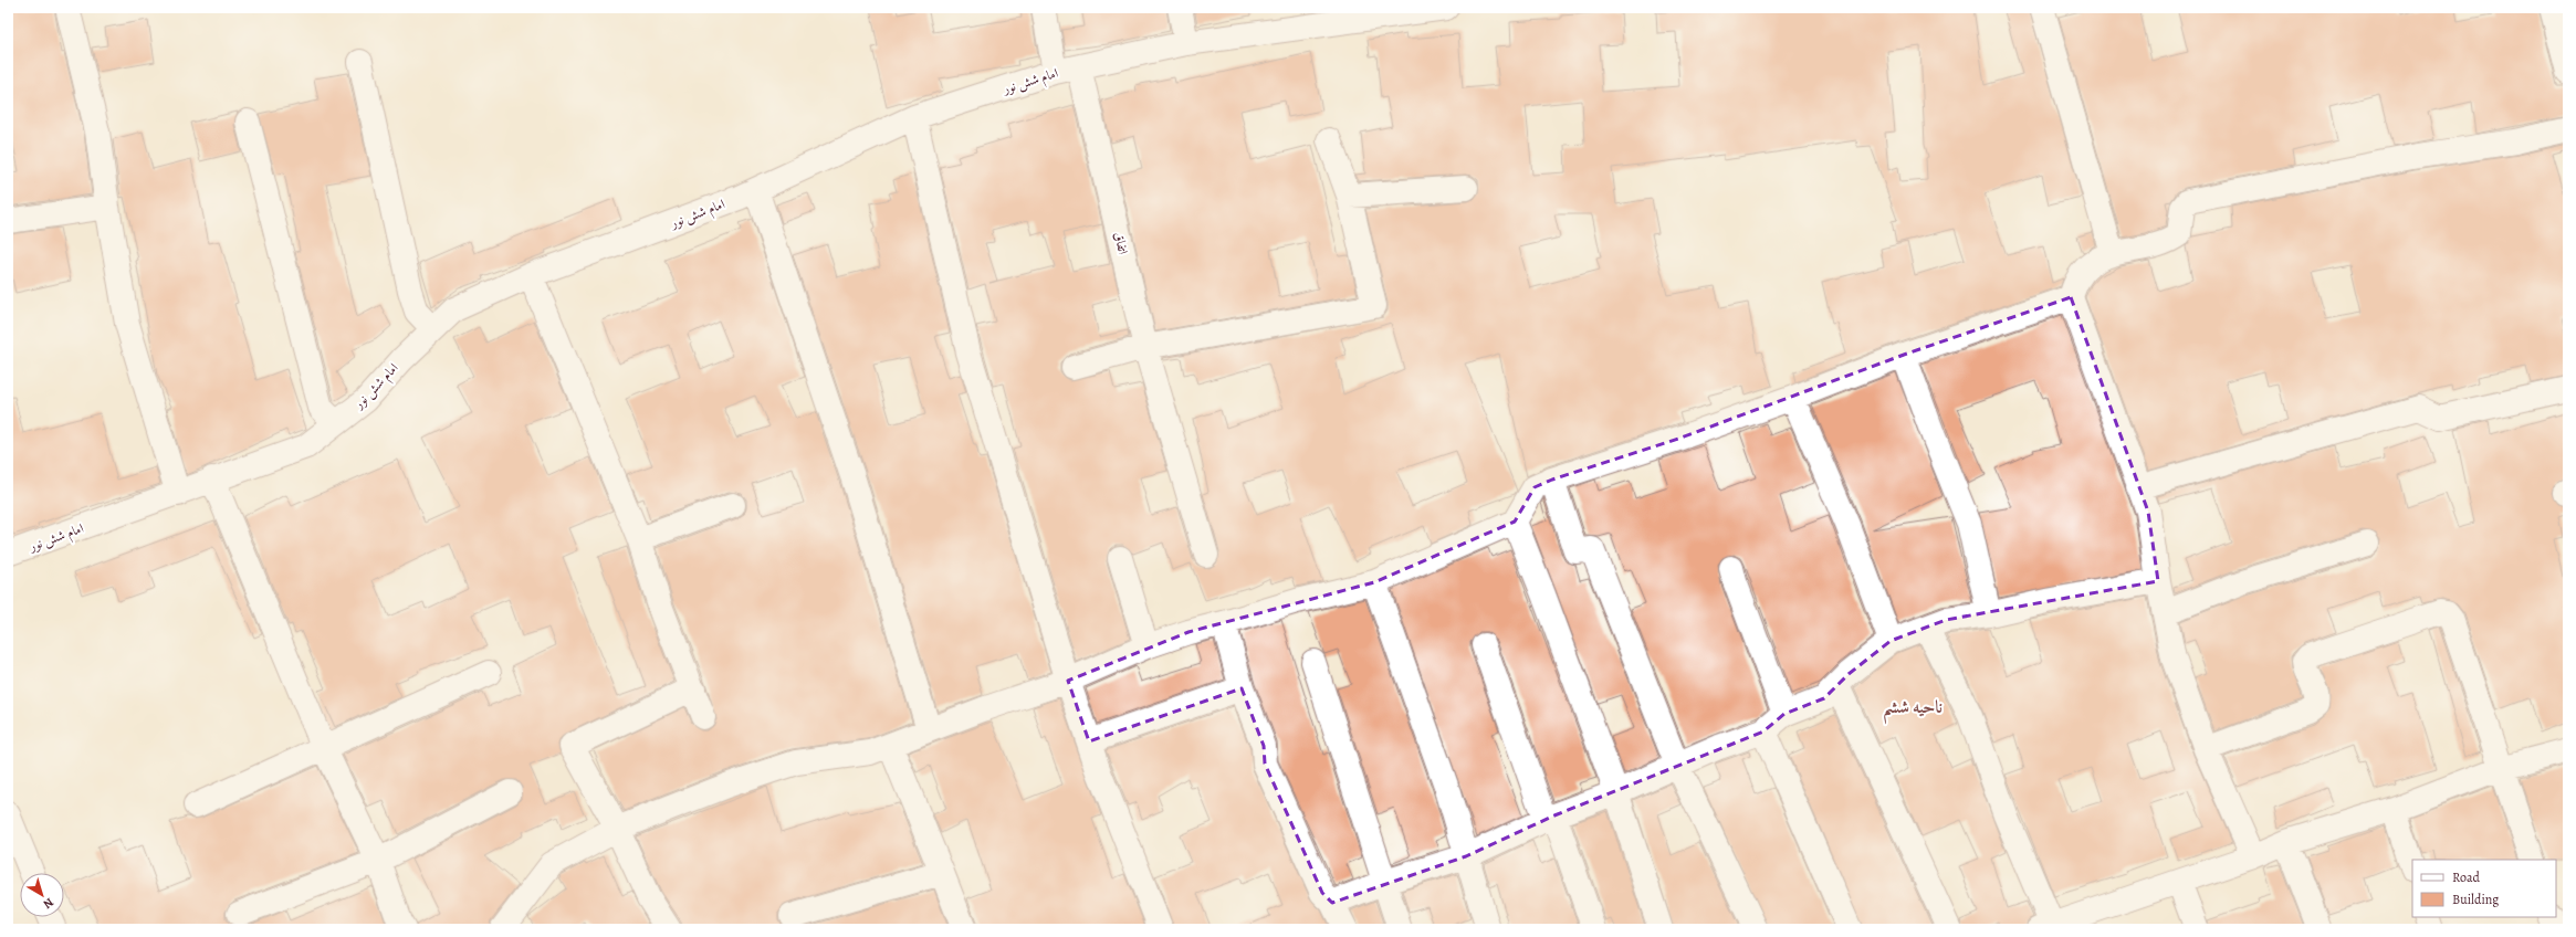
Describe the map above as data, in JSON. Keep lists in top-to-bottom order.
{
  "streets": {
    "street": ["امام شش نور", "اتفاق"]
  },
  "crossings": [
    ["امام شش نور", "اتفاق"]
  ],
  "districts": ["ناحیه ششم"],
  "legend": ["Road", "Building"],
  "north": "bottom right"
}
